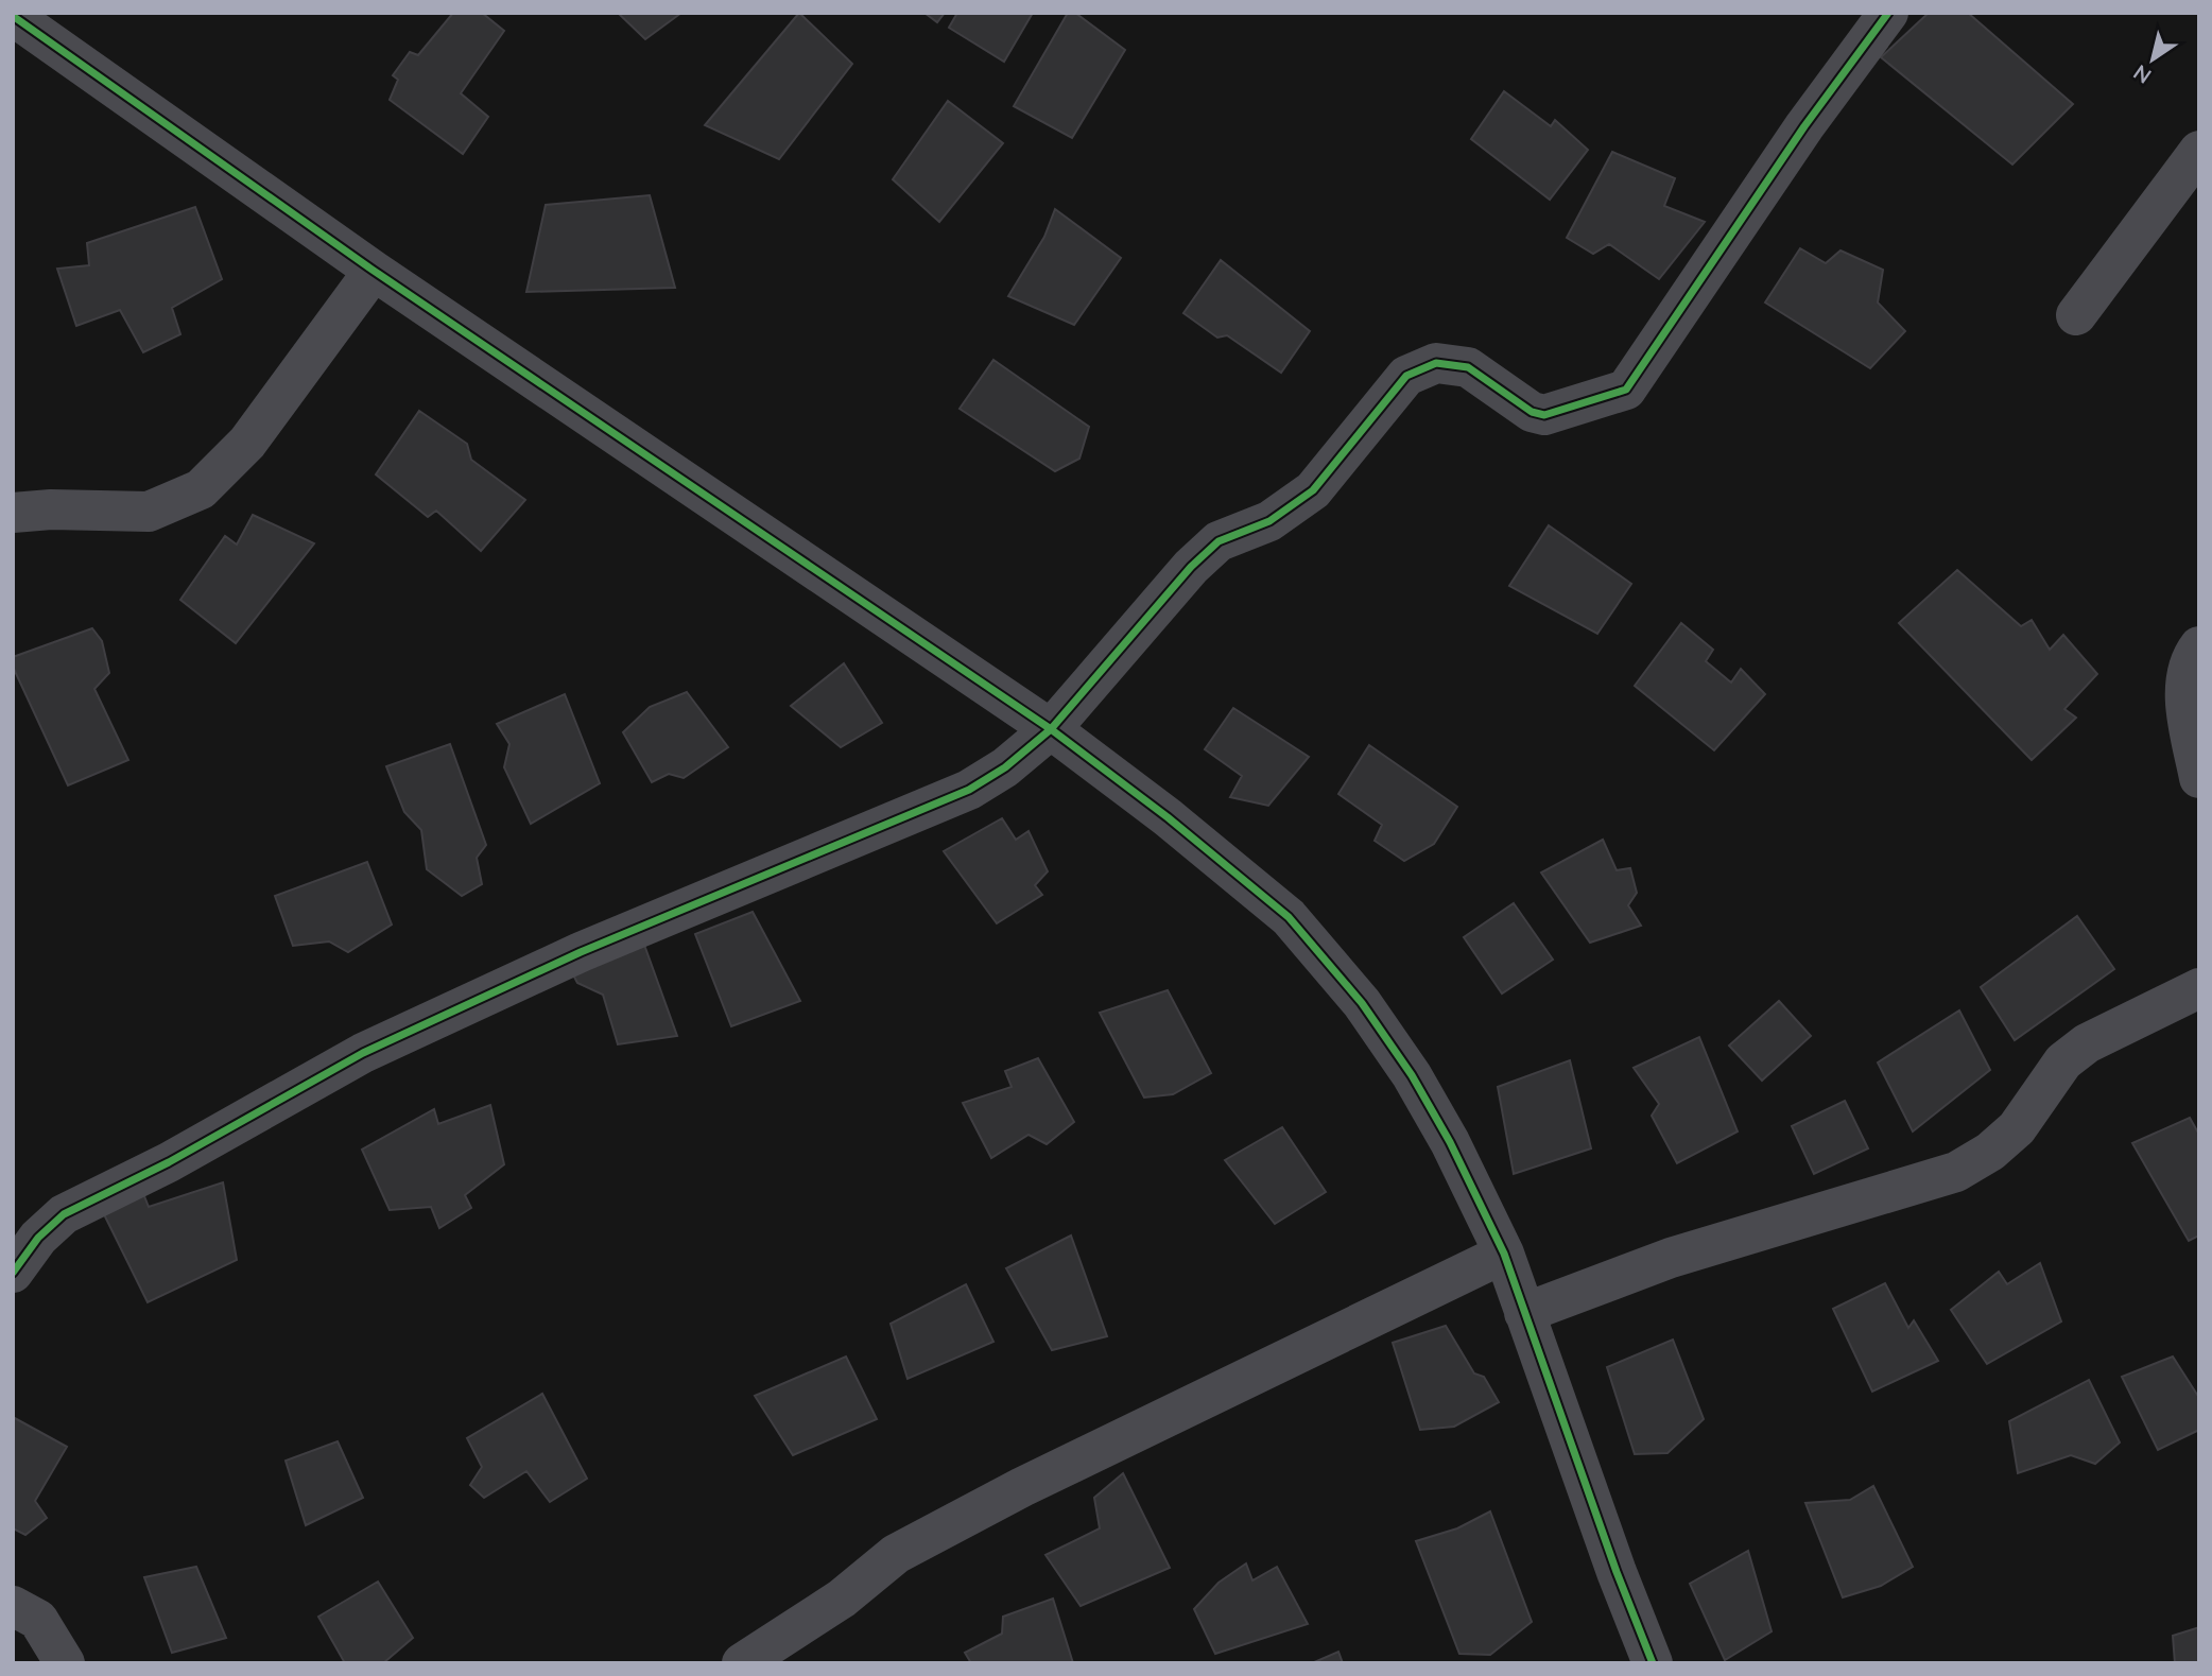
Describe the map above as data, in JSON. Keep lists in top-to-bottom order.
{
  "north": "bottom left"
}
